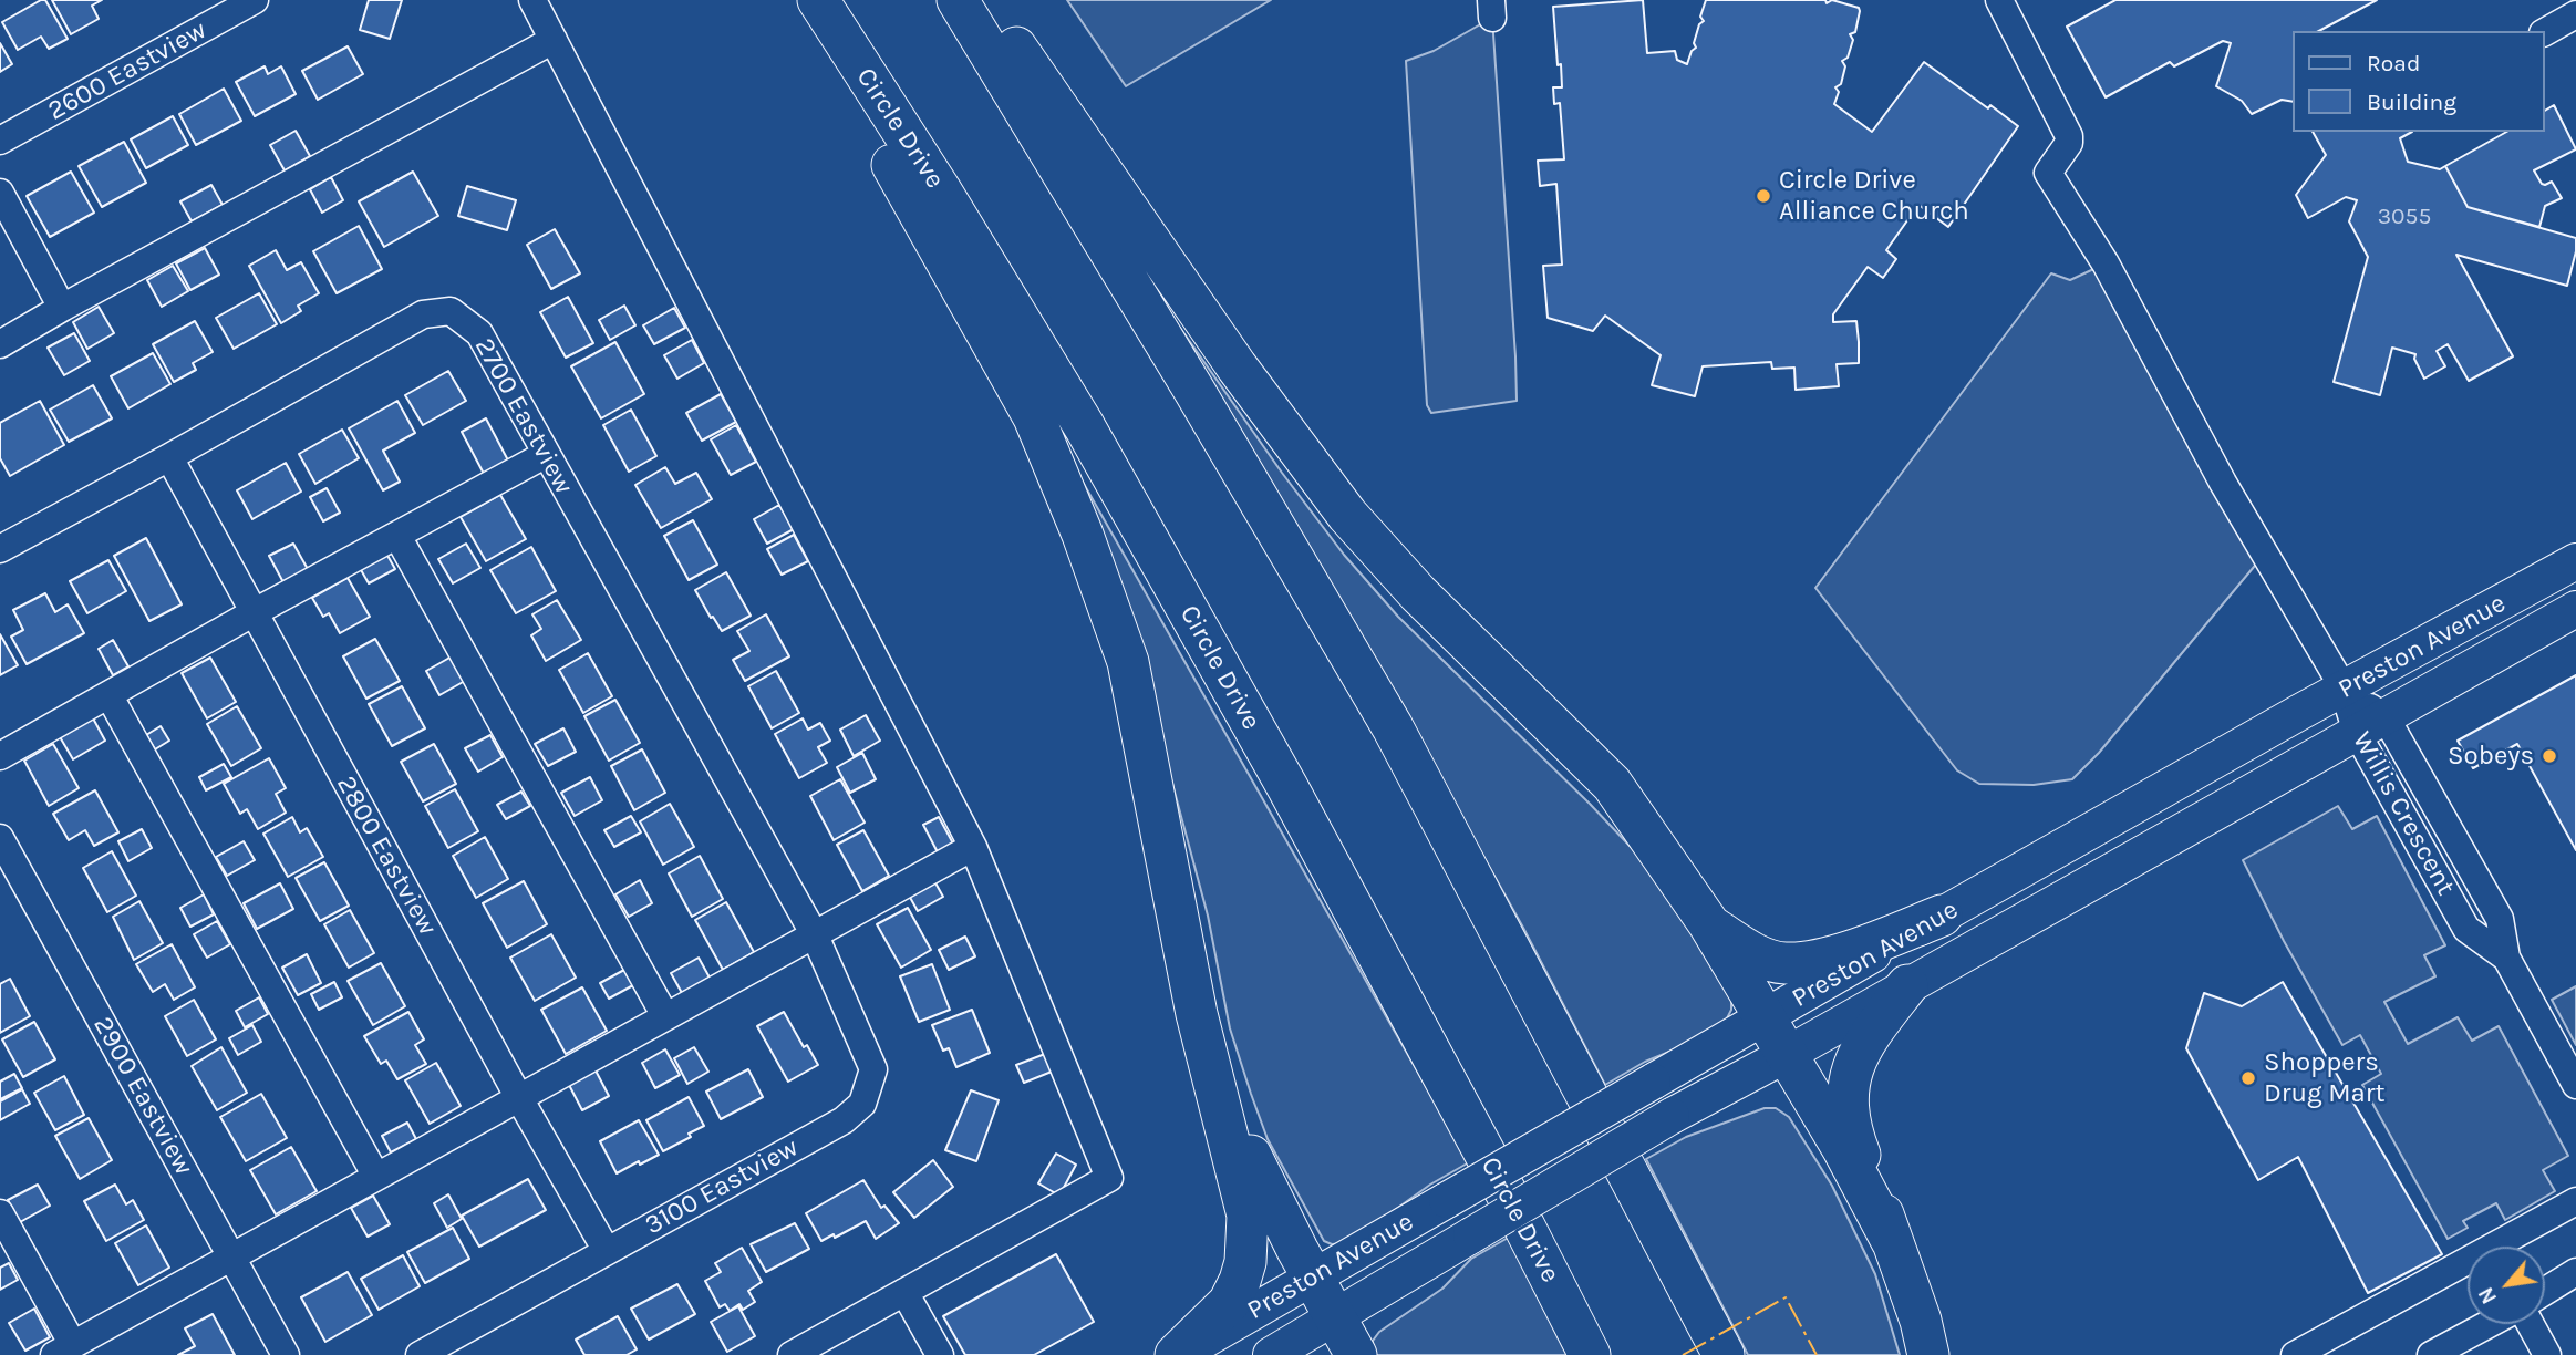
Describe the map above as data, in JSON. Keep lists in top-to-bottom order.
{
  "streets": {
    "highway": ["Circle Drive"],
    "main road": ["Preston Avenue"],
    "street": [
      "2600 Eastview",
      "2700 Eastview",
      "Willis Crescent",
      "2800 Eastview",
      "2900 Eastview",
      "3100 Eastview"
    ]
  },
  "crossings": [
    ["2700 Eastview", "2800 Eastview"],
    ["2700 Eastview", "3100 Eastview"],
    ["Preston Avenue", "Willis Crescent"],
    ["2800 Eastview", "3100 Eastview"]
  ],
  "places": ["Circle Drive Alliance Church", "Sobeys", "Shoppers Drug Mart"],
  "house_numbers": ["3055"],
  "legend": ["Road", "Building"],
  "north": "bottom left"
}
